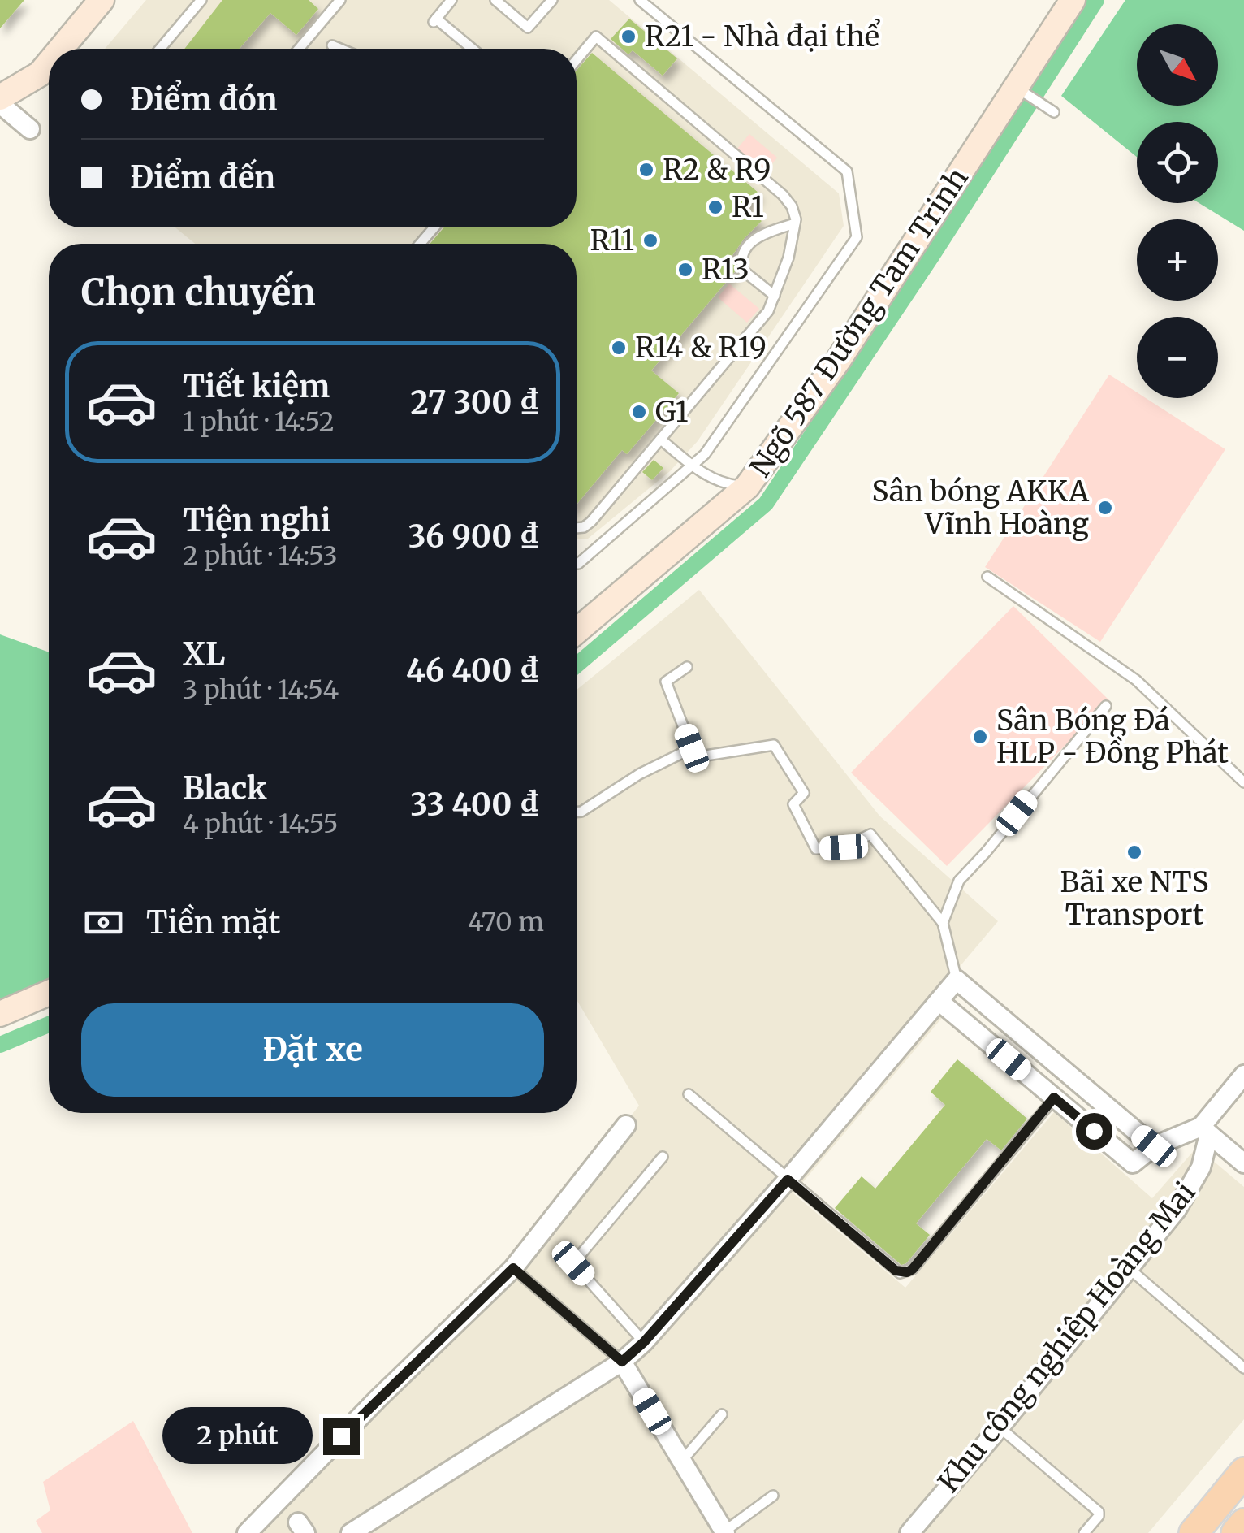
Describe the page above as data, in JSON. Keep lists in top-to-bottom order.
{
  "streets": {
    "street": ["Ngõ 587 Đường Tam Trinh", "Khu công nghiệp Hoàng Mai"]
  },
  "places": [
    "R21 - Nhà đại thể",
    "R2 & R9",
    "R1",
    "R11",
    "R13",
    "R14 & R19",
    "G1",
    "Sân bóng AKKA Vĩnh Hoàng",
    "Sân Bóng Đá HLP - Đồng Phát",
    "Bãi xe NTS Transport"
  ],
  "north": "bottom right",
  "page": {
    "map_buttons": ["+", "−"],
    "banner": ["Điểm đón", "Điểm đến"],
    "heading": "Chọn chuyến",
    "list": [
      {
        "name": "Tiết kiệm",
        "note": "1 phút · 14:52",
        "value": "27 300 ₫"
      },
      {
        "name": "Tiện nghi",
        "note": "2 phút · 14:53",
        "value": "36 900 ₫"
      },
      {
        "name": "XL",
        "note": "3 phút · 14:54",
        "value": "46 400 ₫"
      },
      {
        "name": "Black",
        "note": "4 phút · 14:55",
        "value": "33 400 ₫"
      }
    ],
    "pay": ["Tiền mặt", "470 m"],
    "buttons": "Đặt xe",
    "bubble": "2 phút"
  }
}
